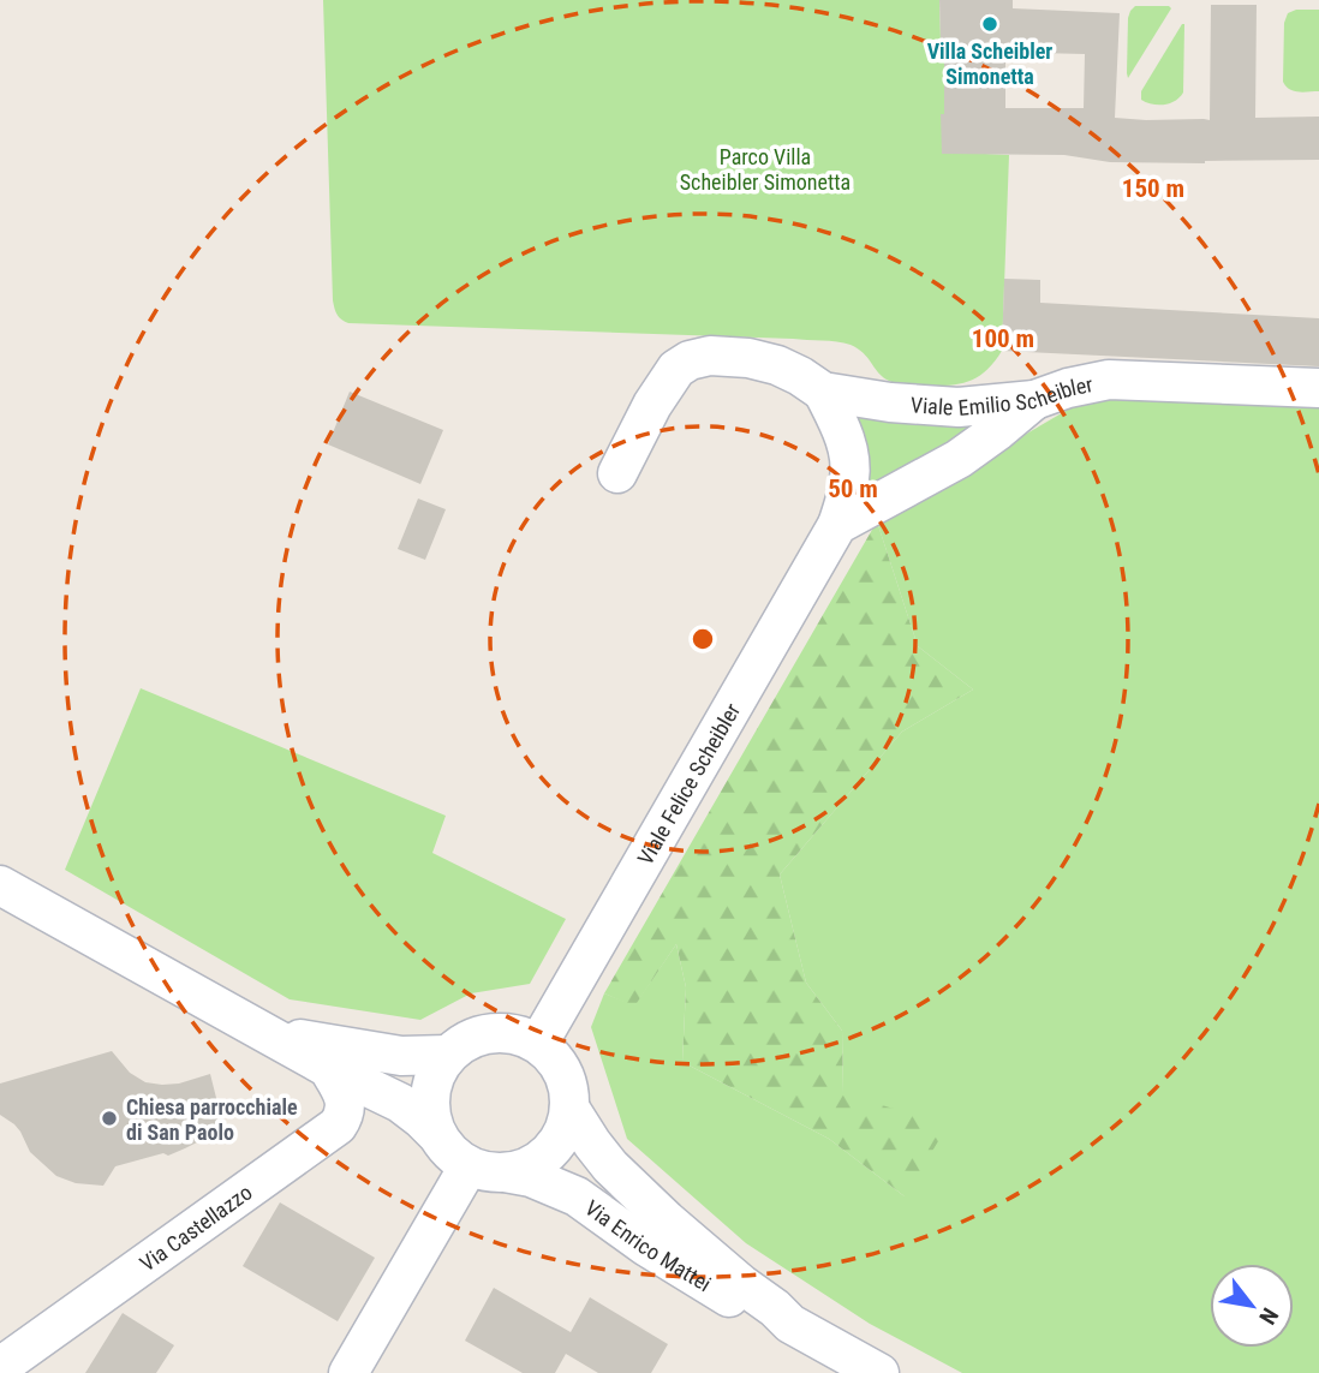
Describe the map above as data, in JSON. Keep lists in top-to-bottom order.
{
  "streets": {
    "street": [
      "Viale Emilio Scheibler",
      "Viale Felice Scheibler",
      "Via Castellazzo",
      "Via Enrico Mattei"
    ]
  },
  "crossings": [
    ["Viale Emilio Scheibler", "Viale Felice Scheibler"],
    ["Viale Felice Scheibler", "Via Enrico Mattei"]
  ],
  "parks": ["Parco Villa Scheibler Simonetta"],
  "places": ["Villa Scheibler Simonetta", "Chiesa parrocchiale di San Paolo"],
  "north": "bottom right",
  "rings": ["150 m", "100 m", "50 m"]
}
